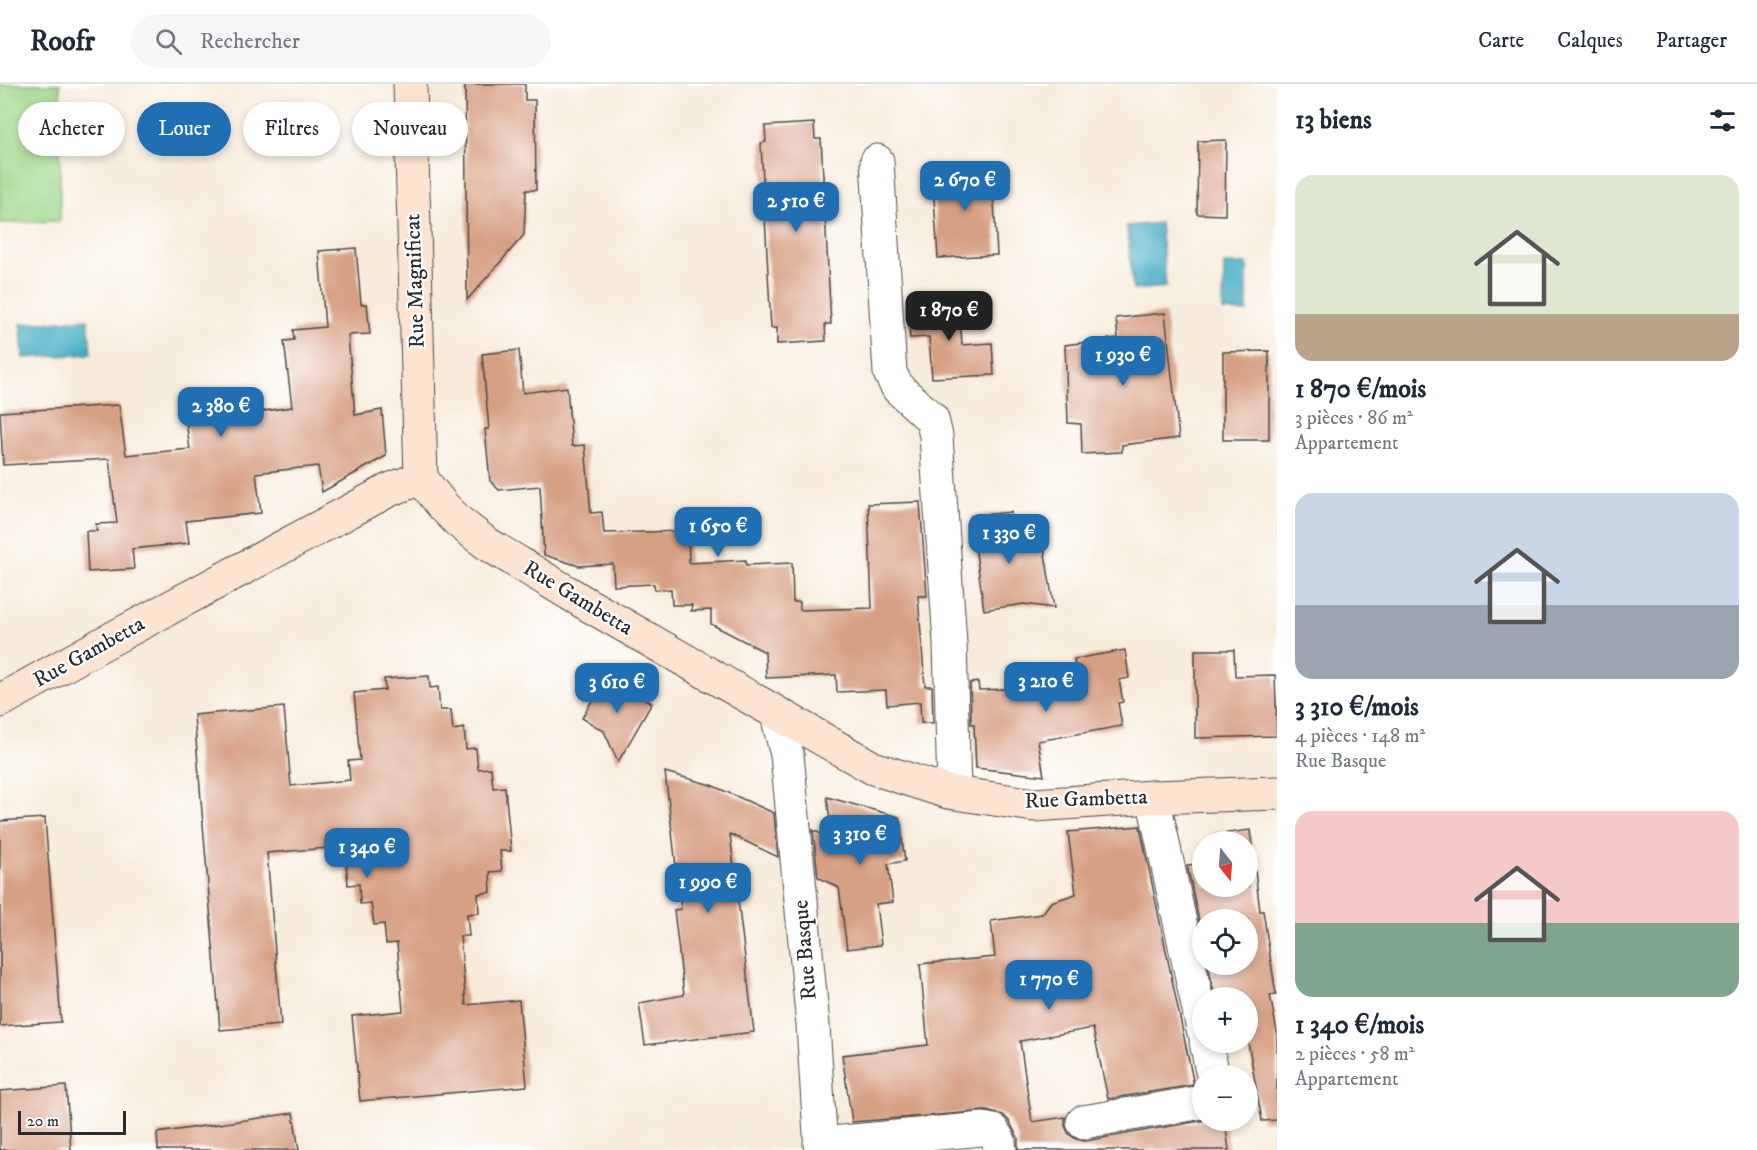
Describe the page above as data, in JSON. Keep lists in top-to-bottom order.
{
  "streets": {
    "street": ["Rue Magnificat", "Rue Gambetta", "Rue Basque"]
  },
  "crossings": [
    ["Rue Magnificat", "Rue Gambetta"],
    ["Rue Gambetta", "Rue Basque"]
  ],
  "scale_bar": "20 m",
  "north": "bottom",
  "page": {
    "header": "Roofr",
    "search": "Rechercher",
    "nav": ["Carte", "Calques", "Partager"],
    "heading": "13 biens",
    "chip": [
      "Acheter",
      "Louer",
      "Filtres",
      "Nouveau"
    ],
    "list": [
      {
        "name": "1 870 €/mois",
        "note": "3 pièces · 86 m² · Appartement"
      },
      {
        "name": "3 310 €/mois",
        "note": "4 pièces · 148 m² · Rue Basque"
      },
      {
        "name": "1 340 €/mois",
        "note": "2 pièces · 58 m² · Appartement"
      }
    ],
    "price": [
      "2 670 €",
      "2 510 €",
      "1 870 €",
      "1 930 €",
      "2 380 €",
      "1 650 €",
      "1 330 €",
      "3 210 €",
      "3 610 €",
      "3 310 €",
      "1 340 €",
      "1 990 €",
      "1 770 €"
    ],
    "map_buttons": ["+", "−"],
    "scale": "20 m"
  }
}
